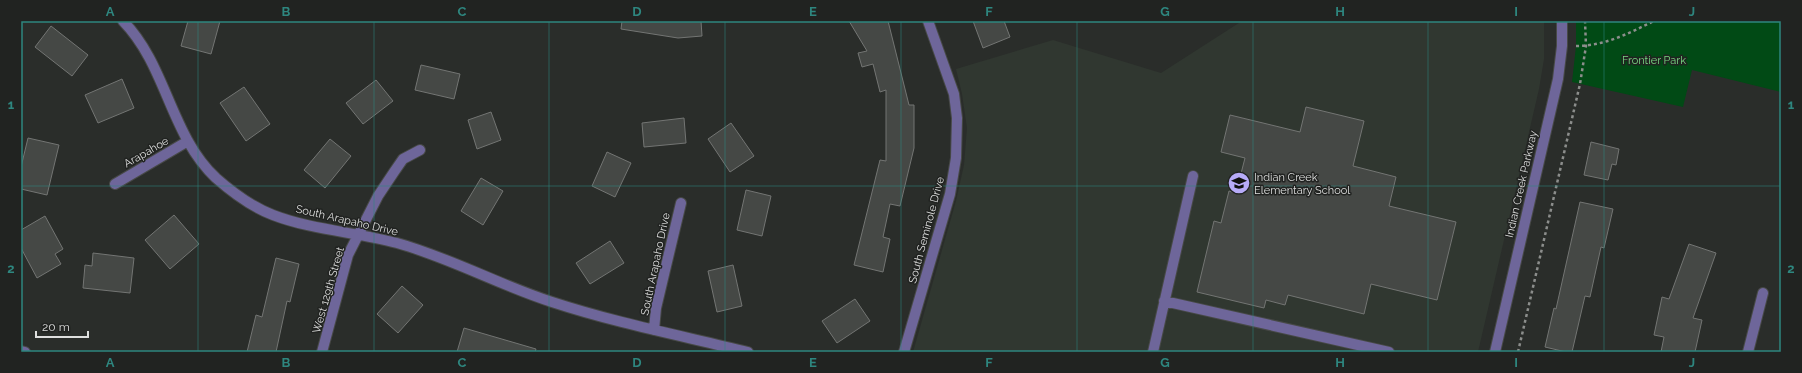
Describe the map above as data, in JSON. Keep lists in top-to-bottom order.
{
  "streets": {
    "street": [
      "Arapahoe",
      "Indian Creek Parkway",
      "South Arapaho Drive",
      "South Seminole Drive",
      "West 129th Street"
    ]
  },
  "crossings": [
    ["Arapahoe", "South Arapaho Drive"],
    ["South Arapaho Drive", "West 129th Street"]
  ],
  "parks": ["Frontier Park"],
  "places": {
    "school or university": ["Indian Creek Elementary School"]
  },
  "scale_bar": "20 m",
  "grid": {
    "columns": [
      "A",
      "B",
      "C",
      "D",
      "E",
      "F",
      "G",
      "H",
      "I",
      "J"
    ],
    "rows": ["1", "2"]
  }
}
